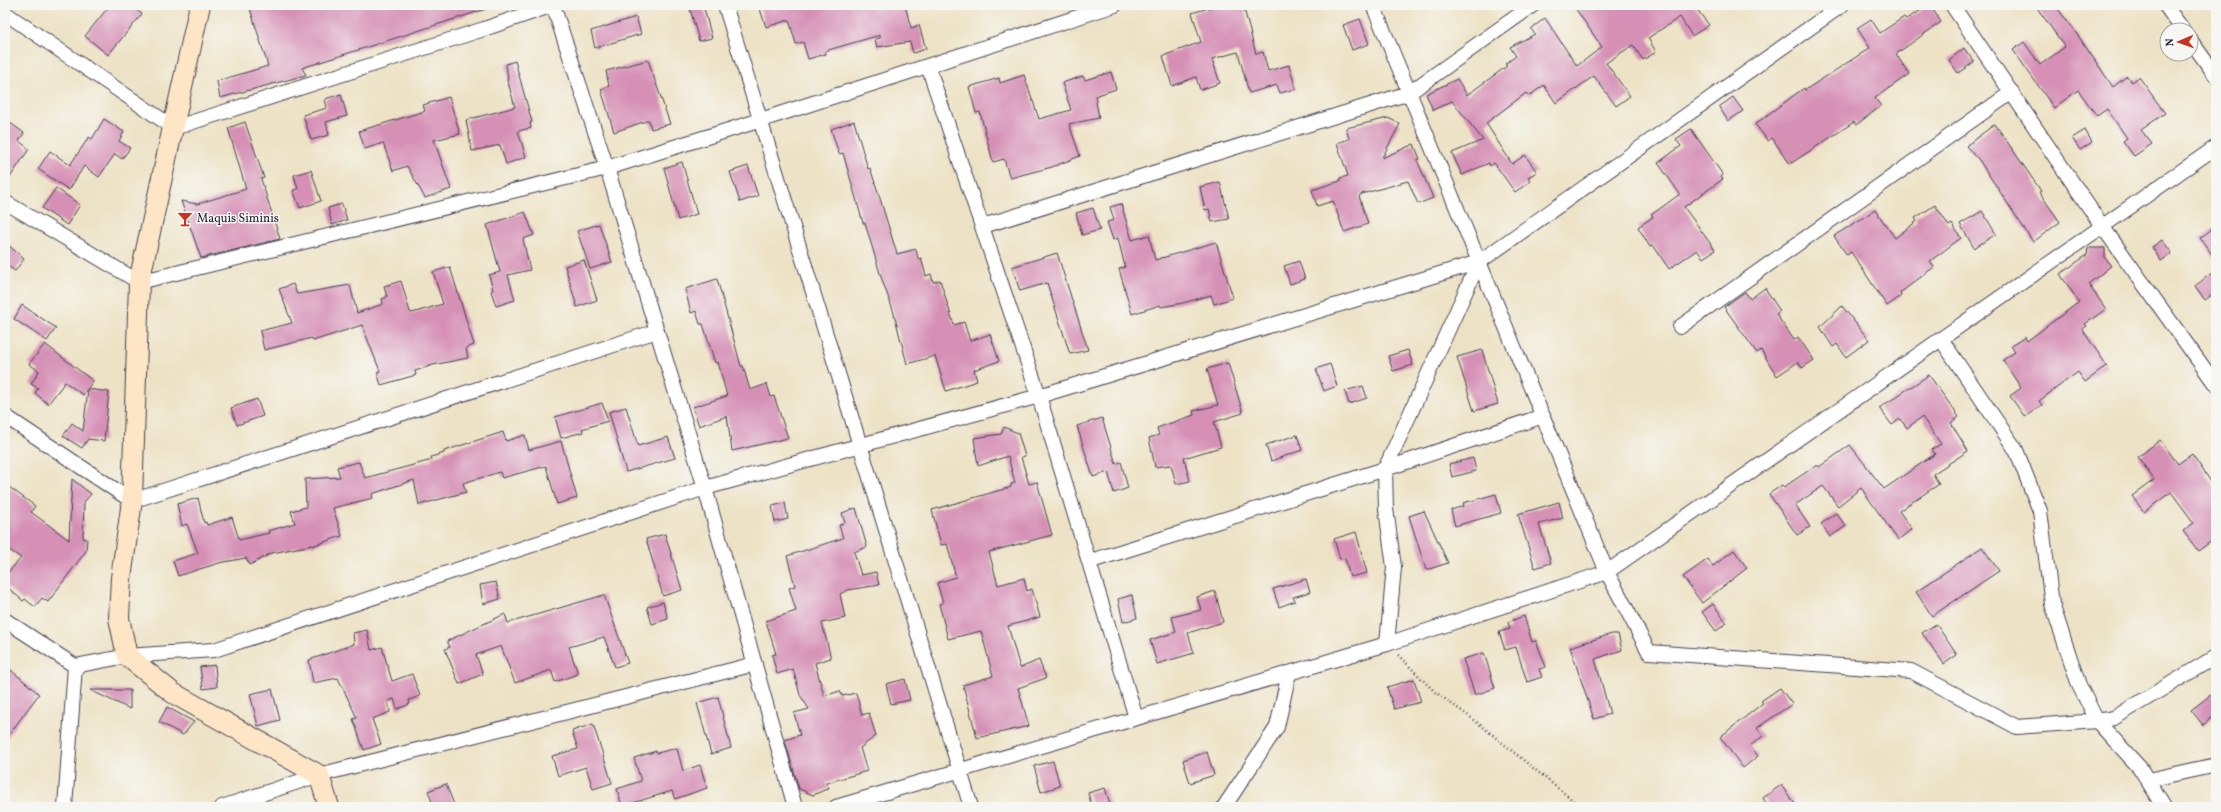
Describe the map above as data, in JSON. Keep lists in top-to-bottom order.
{
  "places": {
    "bar": ["Maquis Siminis"]
  },
  "north": "left"
}
